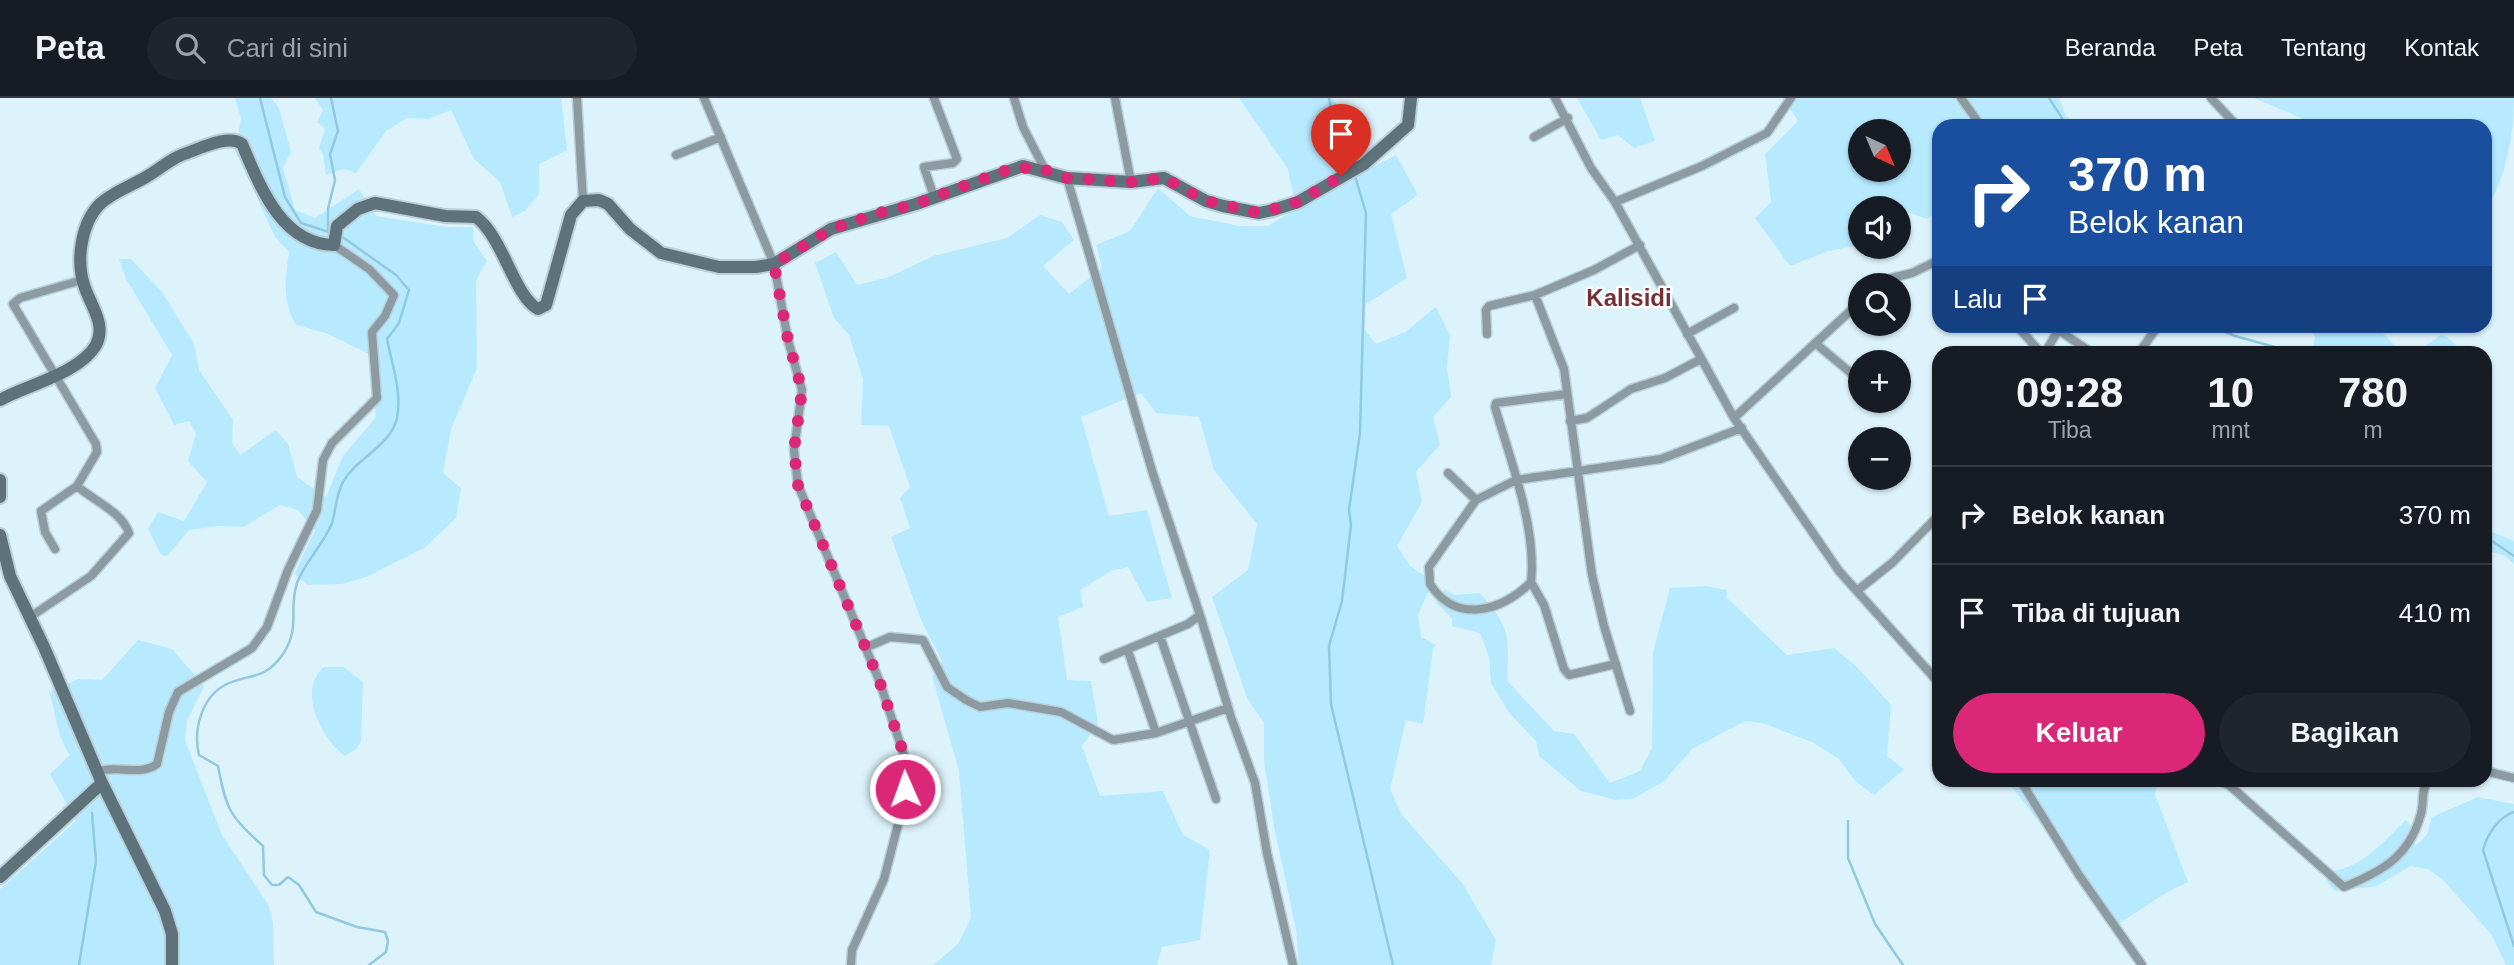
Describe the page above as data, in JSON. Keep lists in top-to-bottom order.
{
  "districts": ["Kalisidi"],
  "north": "bottom right",
  "page": {
    "header": "Peta",
    "search": "Cari di sini",
    "nav": [
      "Beranda",
      "Peta",
      "Tentang",
      "Kontak"
    ],
    "map_buttons": ["+", "−"],
    "turn": ["370 m", "Belok kanan"],
    "then": "Lalu",
    "eta": [
      "09:28",
      "Tiba",
      "10",
      "mnt",
      "780",
      "m"
    ],
    "list": [
      {
        "name": "Belok kanan",
        "value": "370 m"
      },
      {
        "name": "Tiba di tujuan",
        "value": "410 m"
      }
    ],
    "buttons": ["Keluar", "Bagikan"]
  }
}
